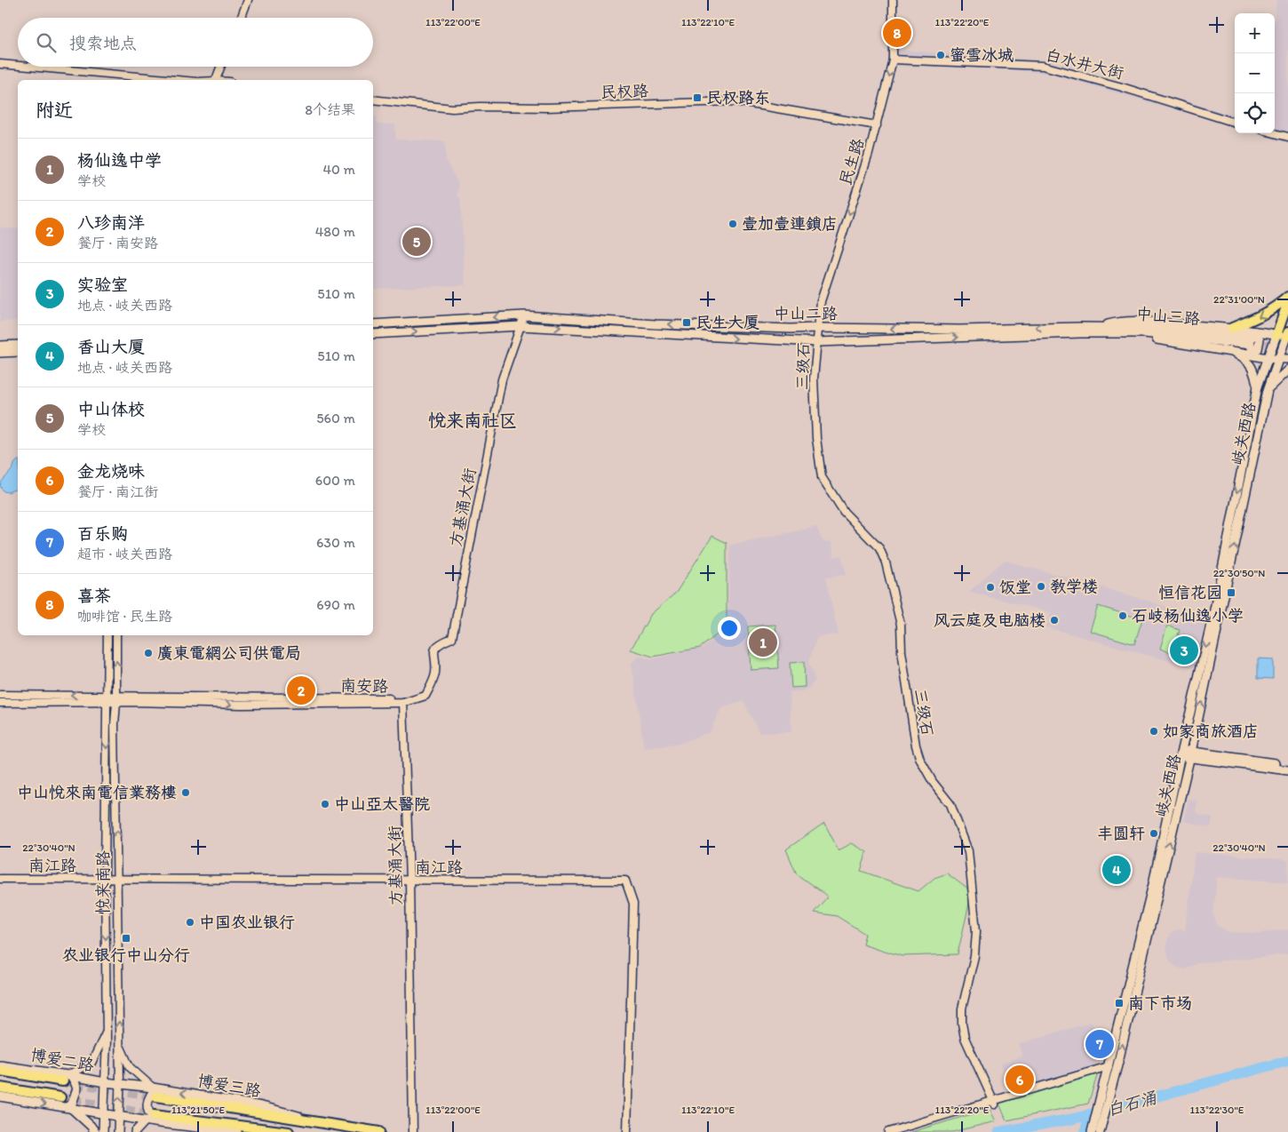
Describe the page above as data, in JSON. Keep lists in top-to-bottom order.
{
  "streets": {
    "main road": [
      "中山二路",
      "中山三路",
      "岐关西路",
      "悦来南路",
      "博爱二路",
      "博爱三路"
    ],
    "street": [
      "白水井大街",
      "民权路",
      "民生路",
      "三级石",
      "方基涌大街",
      "南安路",
      "南江路"
    ]
  },
  "crossings": [
    ["白水井大街", "民生路"],
    ["民权路", "民生路"],
    ["民生路", "中山二路"],
    ["民生路", "三级石"],
    ["中山二路", "中山三路"],
    ["中山二路", "三级石"],
    ["中山二路", "方基涌大街"],
    ["方基涌大街", "南安路"],
    ["方基涌大街", "南江路"],
    ["南安路", "悦来南路"],
    ["南江路", "悦来南路"],
    ["悦来南路", "博爱二路"],
    ["悦来南路", "博爱三路"],
    ["博爱二路", "博爱三路"]
  ],
  "one_way": ["民生路"],
  "districts": ["悦来南社区"],
  "water": ["白石涌"],
  "places": {
    "other": [
      "蜜雪冰城",
      "壹加壹連鎖店",
      "教学楼",
      "饭堂",
      "石岐杨仙逸小学",
      "风云庭及电脑楼",
      "廣東電網公司供電局",
      "如家商旅酒店",
      "中山悅來南電信業務樓",
      "中山亞太醫院",
      "丰圆轩",
      "中国农业银行"
    ],
    "transit": [
      "民权路东",
      "民生大厦",
      "恒信花园",
      "农业银行中山分行",
      "南下市场"
    ]
  },
  "page": {
    "map_buttons": ["+", "−"],
    "pins": [
      "8",
      "5",
      "1",
      "3",
      "2",
      "4",
      "7",
      "6"
    ],
    "search": "搜索地点",
    "heading": ["附近", "8个结果"],
    "list": [
      {
        "mark": "1",
        "name": "杨仙逸中学",
        "note": "学校",
        "value": "40 m"
      },
      {
        "mark": "2",
        "name": "八珍南洋",
        "note": "餐厅 · 南安路",
        "value": "480 m"
      },
      {
        "mark": "3",
        "name": "实验室",
        "note": "地点 · 岐关西路",
        "value": "510 m"
      },
      {
        "mark": "4",
        "name": "香山大厦",
        "note": "地点 · 岐关西路",
        "value": "510 m"
      },
      {
        "mark": "5",
        "name": "中山体校",
        "note": "学校",
        "value": "560 m"
      },
      {
        "mark": "6",
        "name": "金龙烧味",
        "note": "餐厅 · 南江街",
        "value": "600 m"
      },
      {
        "mark": "7",
        "name": "百乐购",
        "note": "超市 · 岐关西路",
        "value": "630 m"
      },
      {
        "mark": "8",
        "name": "喜茶",
        "note": "咖啡馆 · 民生路",
        "value": "690 m"
      }
    ]
  },
  "coordinates": [
    "113°22'00\"E",
    "113°22'10\"E",
    "113°22'20\"E",
    "22°31'00\"N",
    "22°30'50\"N",
    "22°30'40\"N",
    "113°21'50\"E",
    "113°22'30\"E"
  ]
}
